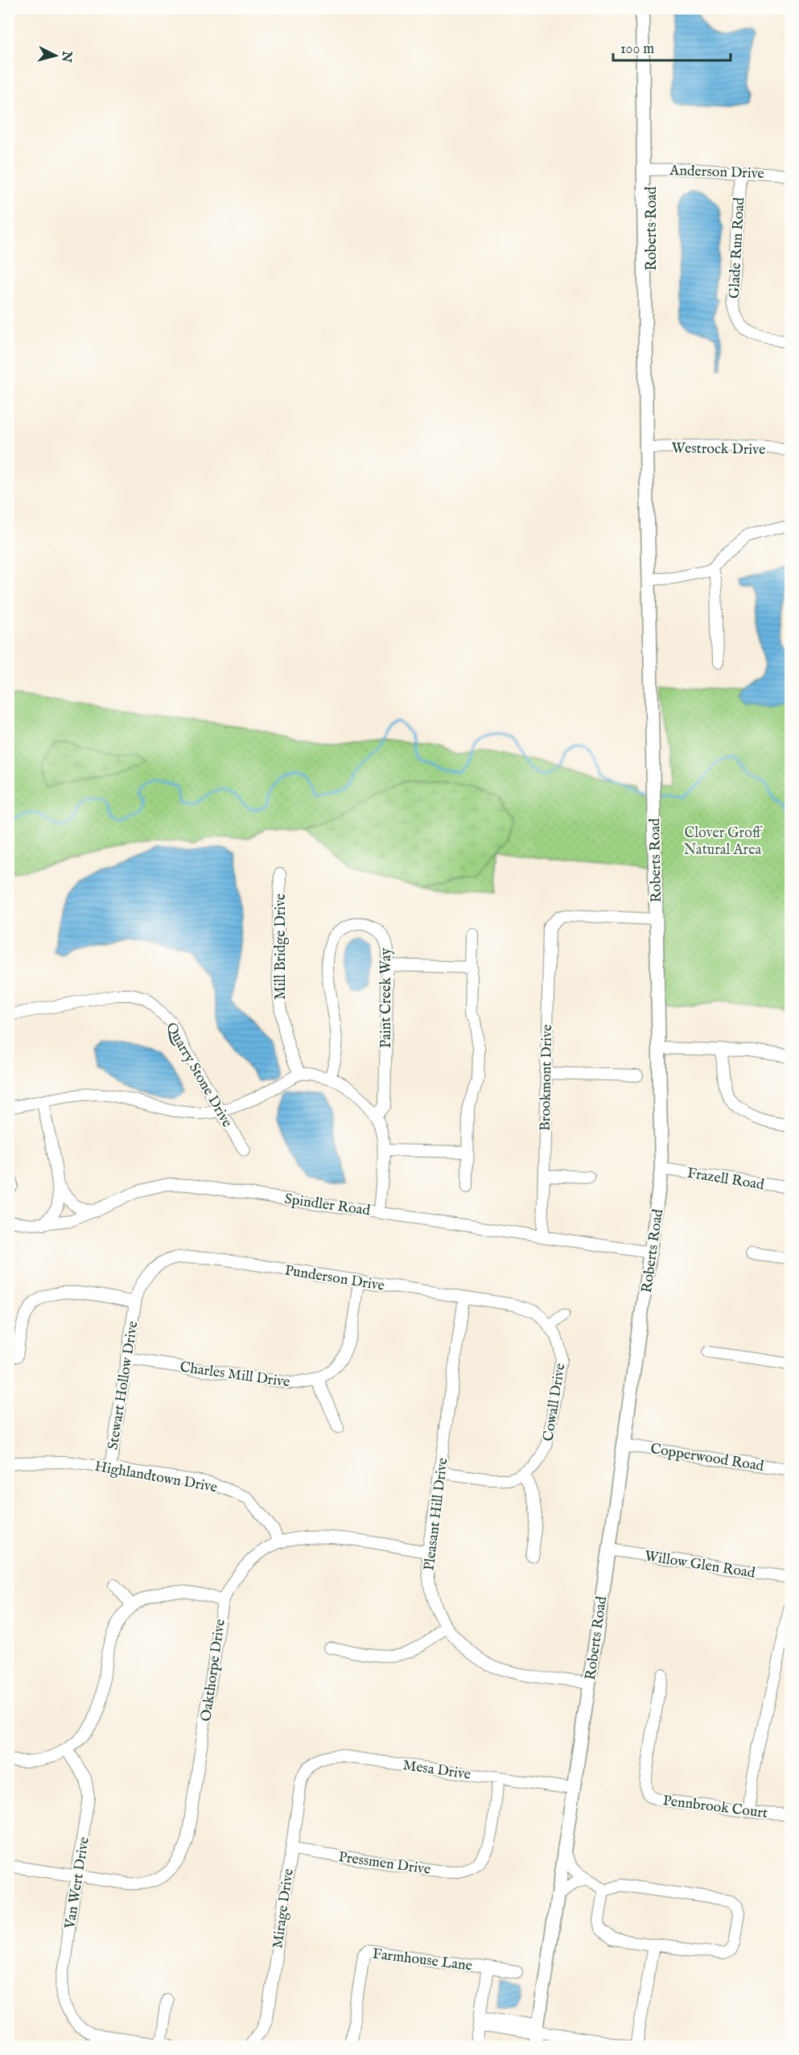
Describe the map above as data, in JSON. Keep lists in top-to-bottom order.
{
  "streets": {
    "main road": ["Roberts Road"],
    "street": [
      "Anderson Drive",
      "Glade Run Road",
      "Westrock Drive",
      "Mill Bridge Drive",
      "Paint Creek Way",
      "Quarry Stone Drive",
      "Brookmont Drive",
      "Frazell Road",
      "Spindler Road",
      "Punderson Drive",
      "Charles Mill Drive",
      "Stewart Hollow Drive",
      "Cowall Drive",
      "Copperwood Road",
      "Highlandtown Drive",
      "Pleasant Hill Drive",
      "Willow Glen Road",
      "Oakthorpe Drive",
      "Mesa Drive",
      "Pennbrook Court",
      "Pressmen Drive",
      "Van Wert Drive",
      "Mirage Drive",
      "Farmhouse Lane"
    ]
  },
  "crossings": [
    ["Anderson Drive", "Roberts Road"],
    ["Anderson Drive", "Glade Run Road"],
    ["Roberts Road", "Westrock Drive"],
    ["Roberts Road", "Brookmont Drive"],
    ["Roberts Road", "Frazell Road"],
    ["Roberts Road", "Spindler Road"],
    ["Roberts Road", "Copperwood Road"],
    ["Roberts Road", "Pleasant Hill Drive"],
    ["Roberts Road", "Willow Glen Road"],
    ["Roberts Road", "Mesa Drive"],
    ["Brookmont Drive", "Spindler Road"],
    ["Punderson Drive", "Charles Mill Drive"],
    ["Punderson Drive", "Stewart Hollow Drive"],
    ["Punderson Drive", "Cowall Drive"],
    ["Punderson Drive", "Pleasant Hill Drive"],
    ["Charles Mill Drive", "Stewart Hollow Drive"],
    ["Stewart Hollow Drive", "Highlandtown Drive"],
    ["Cowall Drive", "Pleasant Hill Drive"],
    ["Highlandtown Drive", "Oakthorpe Drive"],
    ["Pleasant Hill Drive", "Oakthorpe Drive"],
    ["Oakthorpe Drive", "Van Wert Drive"],
    ["Mesa Drive", "Pressmen Drive"],
    ["Mesa Drive", "Mirage Drive"],
    ["Pressmen Drive", "Mirage Drive"]
  ],
  "parks": ["Clover Groff Natural Area"],
  "scale_bar": "100 m",
  "north": "right"
}
